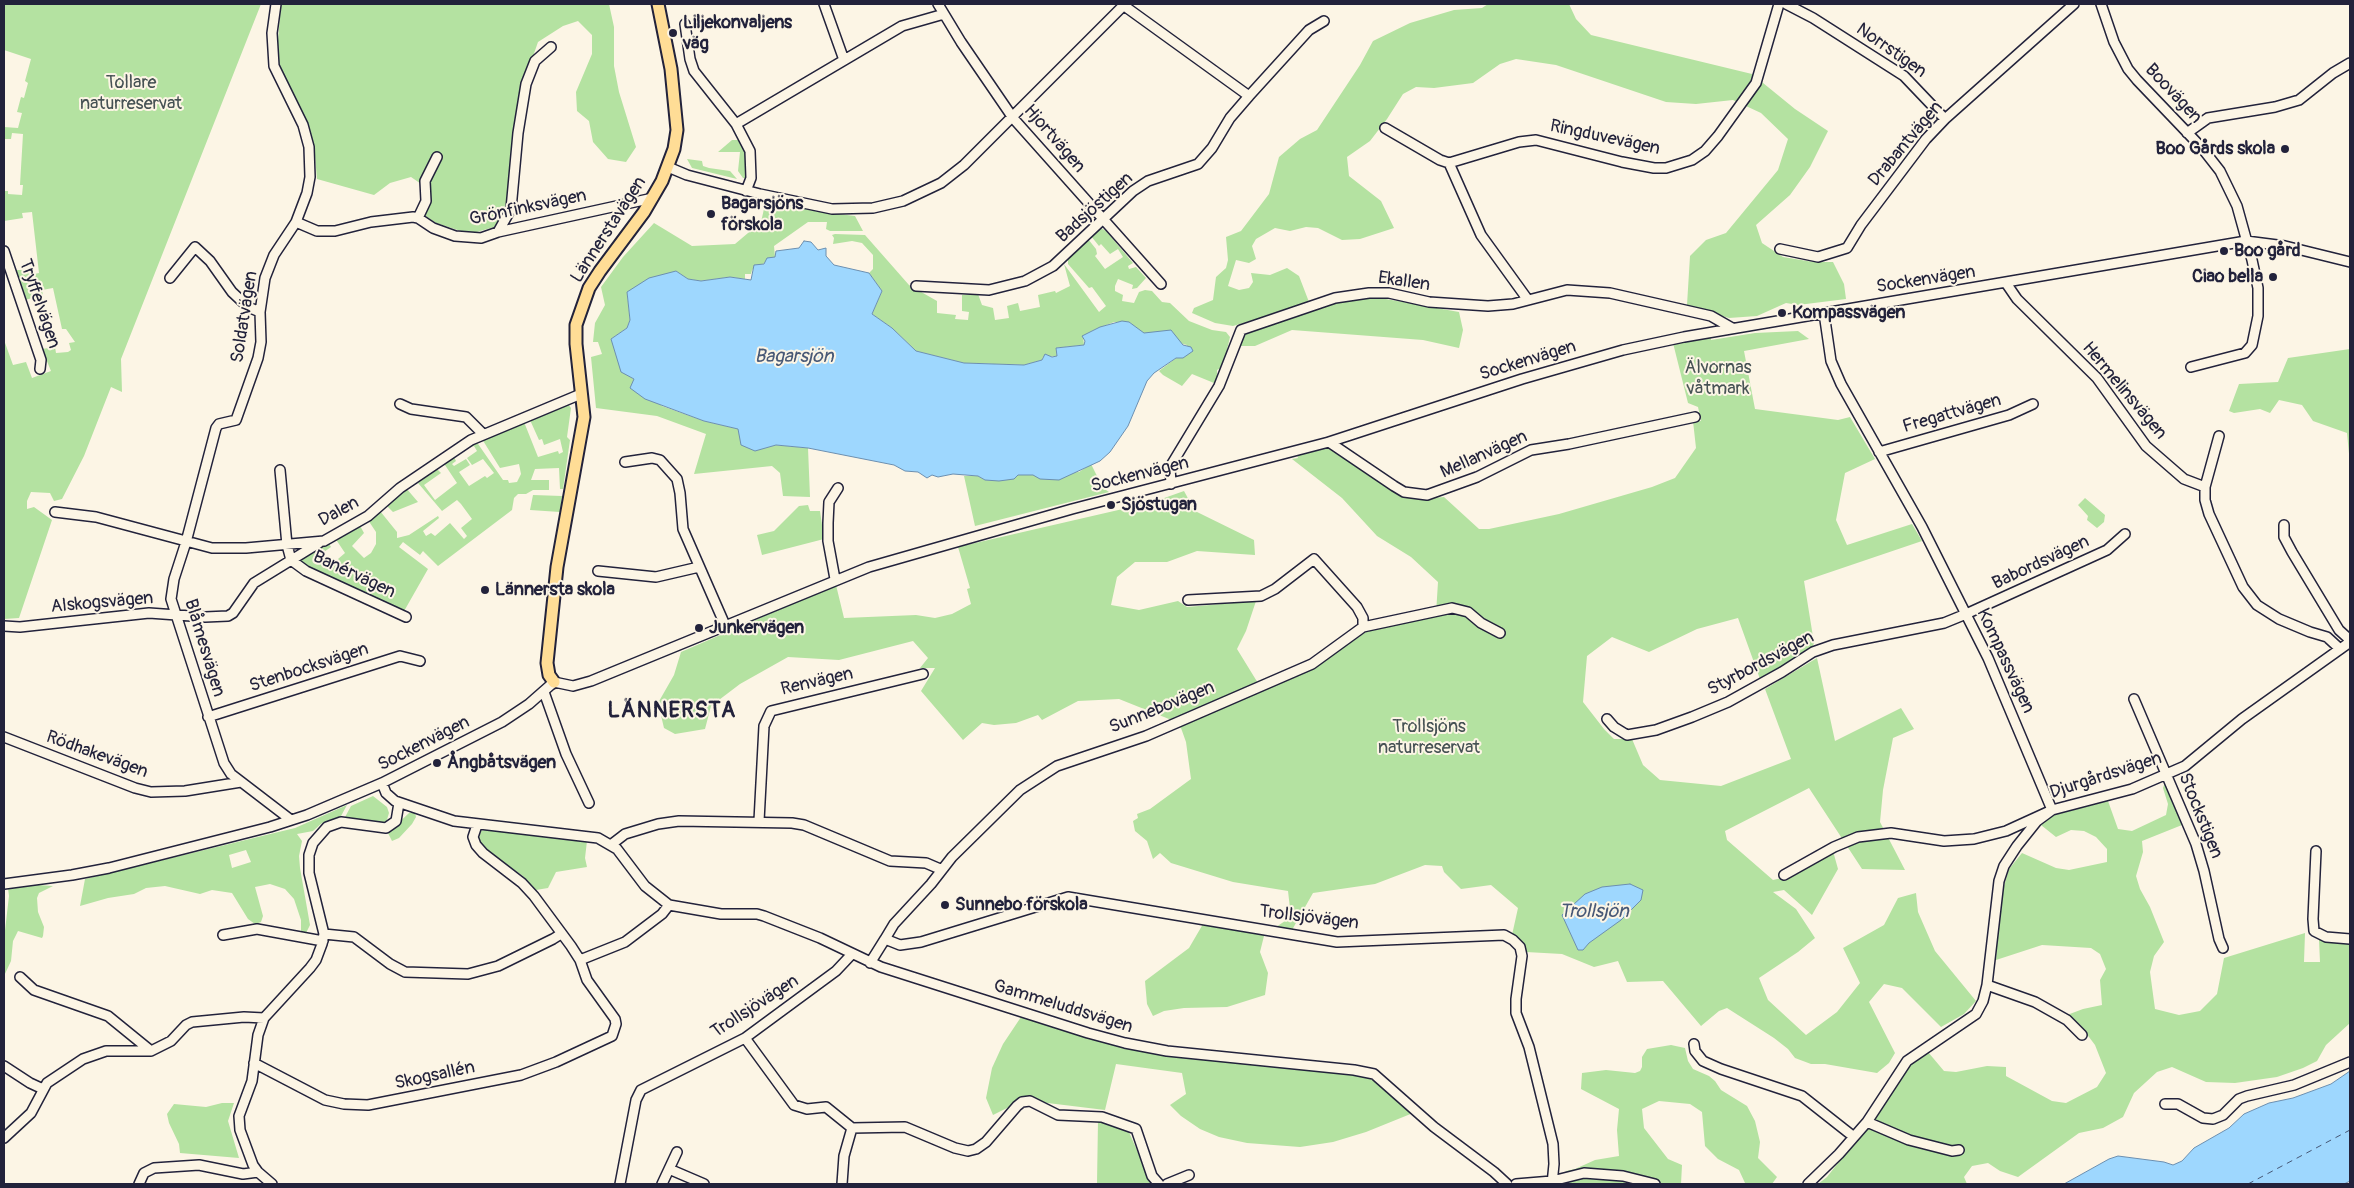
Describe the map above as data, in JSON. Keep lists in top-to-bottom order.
{
  "streets": {
    "main road": ["Lännerstavägen"],
    "street": [
      "Norrstigen",
      "Boovägen",
      "Ringduvevägen",
      "Hjortvägen",
      "Drabantvägen",
      "Grönfinksvägen",
      "Badsjöstigen",
      "Sockenvägen",
      "Ekallen",
      "Tryffelvägen",
      "Soldatvägen",
      "Hermelinsvägen",
      "Fregattvägen",
      "Mellanvägen",
      "Dalen",
      "Babordsvägen",
      "Banérvägen",
      "Alskogsvägen",
      "Blåmesvägen",
      "Kompassvägen",
      "Styrbordsvägen",
      "Stenbocksvägen",
      "Renvägen",
      "Sunnebovägen",
      "Rödhakevägen",
      "Djurgårdsvägen",
      "Stockstigen",
      "Trollsjövägen",
      "Gammeluddsvägen",
      "Skogsallén"
    ]
  },
  "crossings": [
    ["Norrstigen", "Drabantvägen"],
    ["Boovägen", "Sockenvägen"],
    ["Hjortvägen", "Badsjöstigen"],
    ["Grönfinksvägen", "Lännerstavägen"],
    ["Lännerstavägen", "Sockenvägen"],
    ["Lännerstavägen", "Dalen"],
    ["Sockenvägen", "Ekallen"],
    ["Sockenvägen", "Hermelinsvägen"],
    ["Sockenvägen", "Mellanvägen"],
    ["Sockenvägen", "Blåmesvägen"],
    ["Sockenvägen", "Kompassvägen"],
    ["Soldatvägen", "Blåmesvägen"],
    ["Fregattvägen", "Kompassvägen"],
    ["Dalen", "Banérvägen"],
    ["Dalen", "Alskogsvägen"],
    ["Dalen", "Blåmesvägen"],
    ["Babordsvägen", "Kompassvägen"],
    ["Babordsvägen", "Styrbordsvägen"],
    ["Banérvägen", "Alskogsvägen"],
    ["Alskogsvägen", "Blåmesvägen"],
    ["Blåmesvägen", "Stenbocksvägen"],
    ["Blåmesvägen", "Rödhakevägen"],
    ["Kompassvägen", "Styrbordsvägen"],
    ["Kompassvägen", "Djurgårdsvägen"],
    ["Sunnebovägen", "Trollsjövägen"],
    ["Djurgårdsvägen", "Stockstigen"],
    ["Trollsjövägen", "Gammeluddsvägen"]
  ],
  "districts": ["LÄNNERSTA"],
  "water": ["Bagarsjön", "Trollsjön"],
  "parks": ["Tollare naturreservat", "Älvornas våtmark", "Trollsjöns naturreservat"],
  "places": [
    "Liljekonvaljens väg",
    "Boo Gårds skola",
    "Bagarsjöns förskola",
    "Boo gård",
    "Ciao bella",
    "Kompassvägen",
    "Sjöstugan",
    "Lännersta skola",
    "Junkervägen",
    "Ångbåtsvägen",
    "Sunnebo förskola"
  ]
}
